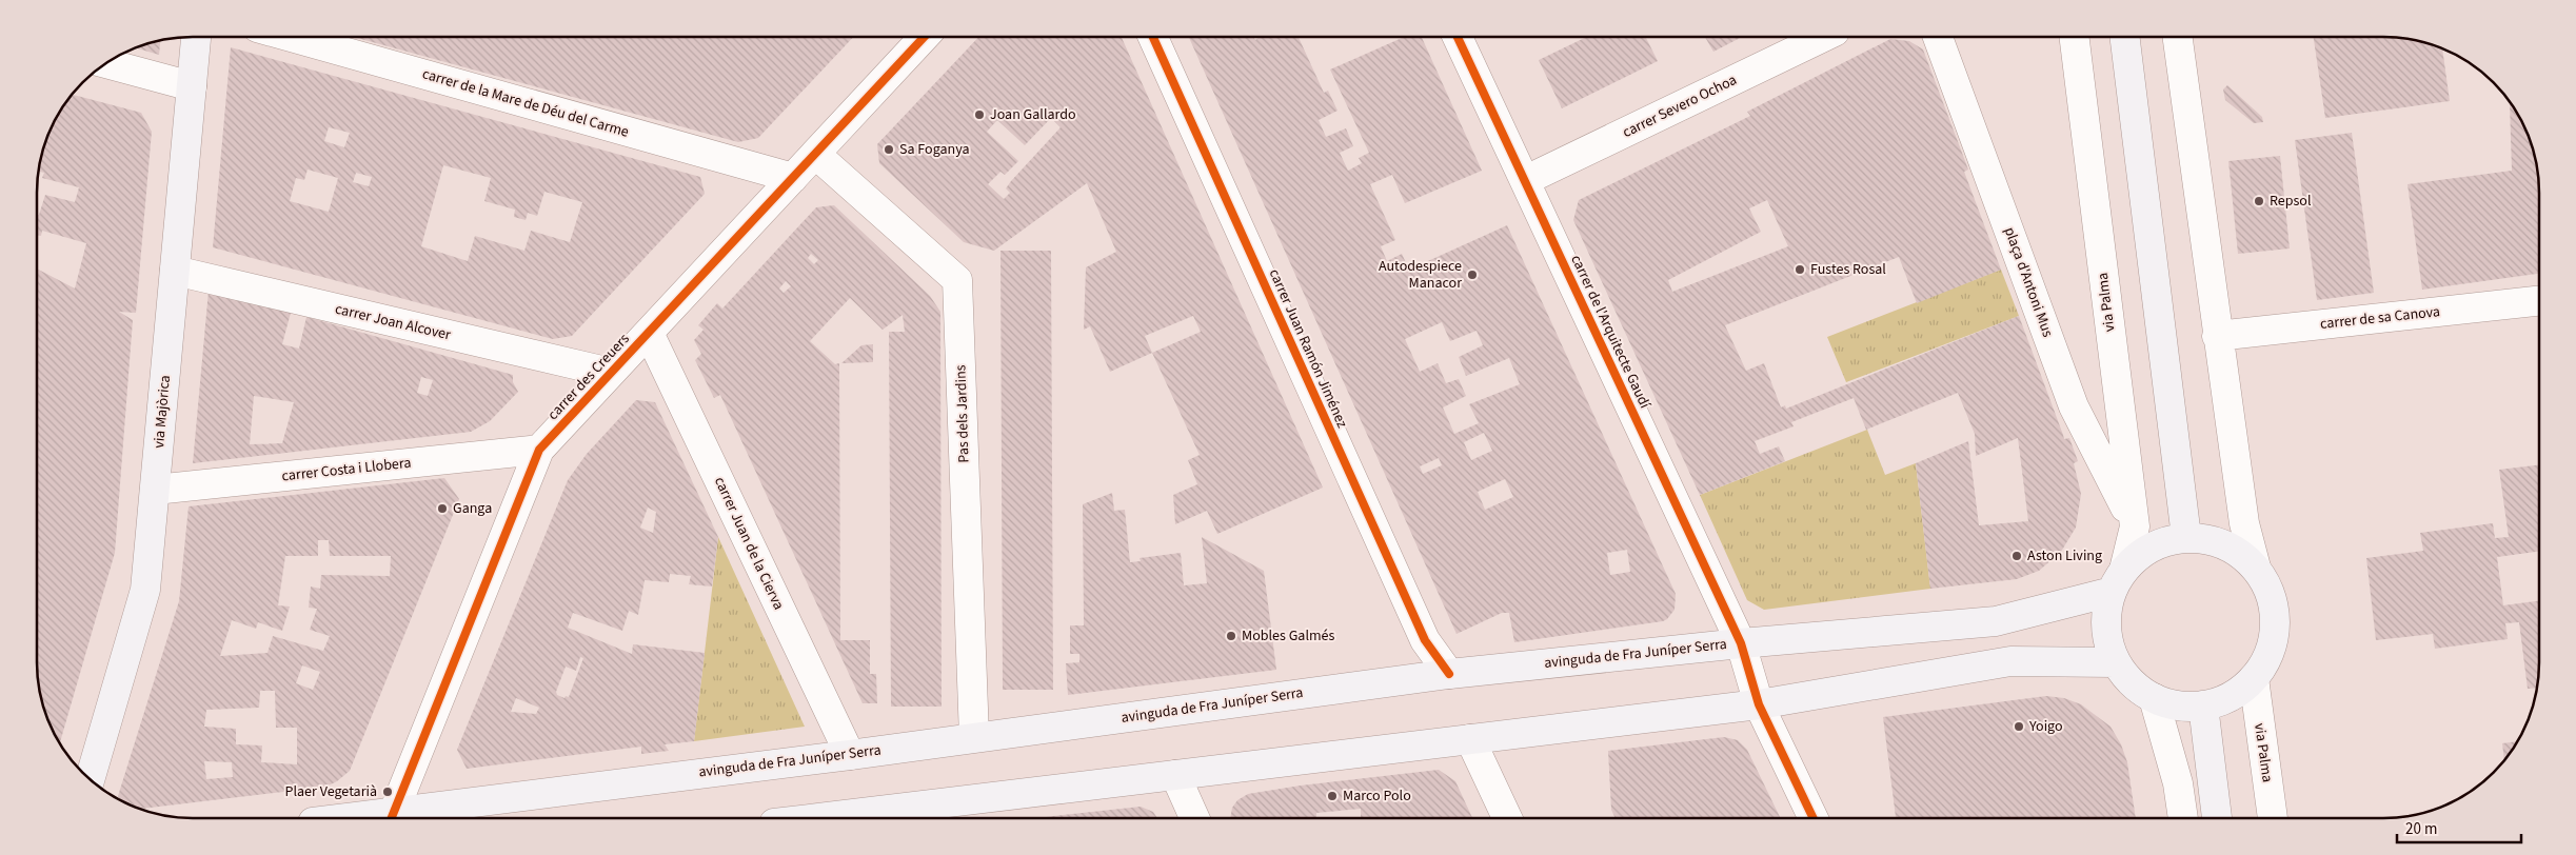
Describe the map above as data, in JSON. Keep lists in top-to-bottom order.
{
  "streets": {
    "main road": ["via Majòrica", "avinguda de Fra Juníper Serra"],
    "street": [
      "carrer de la Mare de Déu del Carme",
      "carrer Severo Ochoa",
      "plaça d'Antoni Mus",
      "via Palma",
      "carrer de sa Canova",
      "carrer Joan Alcover",
      "carrer de l'Arquitecte Gaudí",
      "carrer Juan Ramón Jiménez",
      "carrer des Creuers",
      "Pas dels Jardins",
      "carrer Costa i Llobera",
      "carrer Juan de la Cierva"
    ]
  },
  "crossings": [
    ["carrer de la Mare de Déu del Carme", "carrer des Creuers"],
    ["carrer Severo Ochoa", "carrer de l'Arquitecte Gaudí"],
    ["plaça d'Antoni Mus", "via Palma"],
    ["via Palma", "avinguda de Fra Juníper Serra"],
    ["carrer Joan Alcover", "carrer des Creuers"],
    ["carrer Joan Alcover", "via Majòrica"],
    ["carrer de l'Arquitecte Gaudí", "avinguda de Fra Juníper Serra"],
    ["carrer Juan Ramón Jiménez", "avinguda de Fra Juníper Serra"],
    ["carrer des Creuers", "Pas dels Jardins"],
    ["carrer des Creuers", "carrer Costa i Llobera"],
    ["carrer des Creuers", "carrer Juan de la Cierva"],
    ["carrer des Creuers", "avinguda de Fra Juníper Serra"],
    ["via Majòrica", "carrer Costa i Llobera"],
    ["Pas dels Jardins", "avinguda de Fra Juníper Serra"],
    ["carrer Juan de la Cierva", "avinguda de Fra Juníper Serra"]
  ],
  "places": [
    "Joan Gallardo",
    "Sa Foganya",
    "Repsol",
    "Fustes Rosal",
    "Autodespiece Manacor",
    "Ganga",
    "Aston Living",
    "Mobles Galmés",
    "Yoigo",
    "Plaer Vegetarià",
    "Marco Polo"
  ],
  "scale_bar": "20 m"
}
